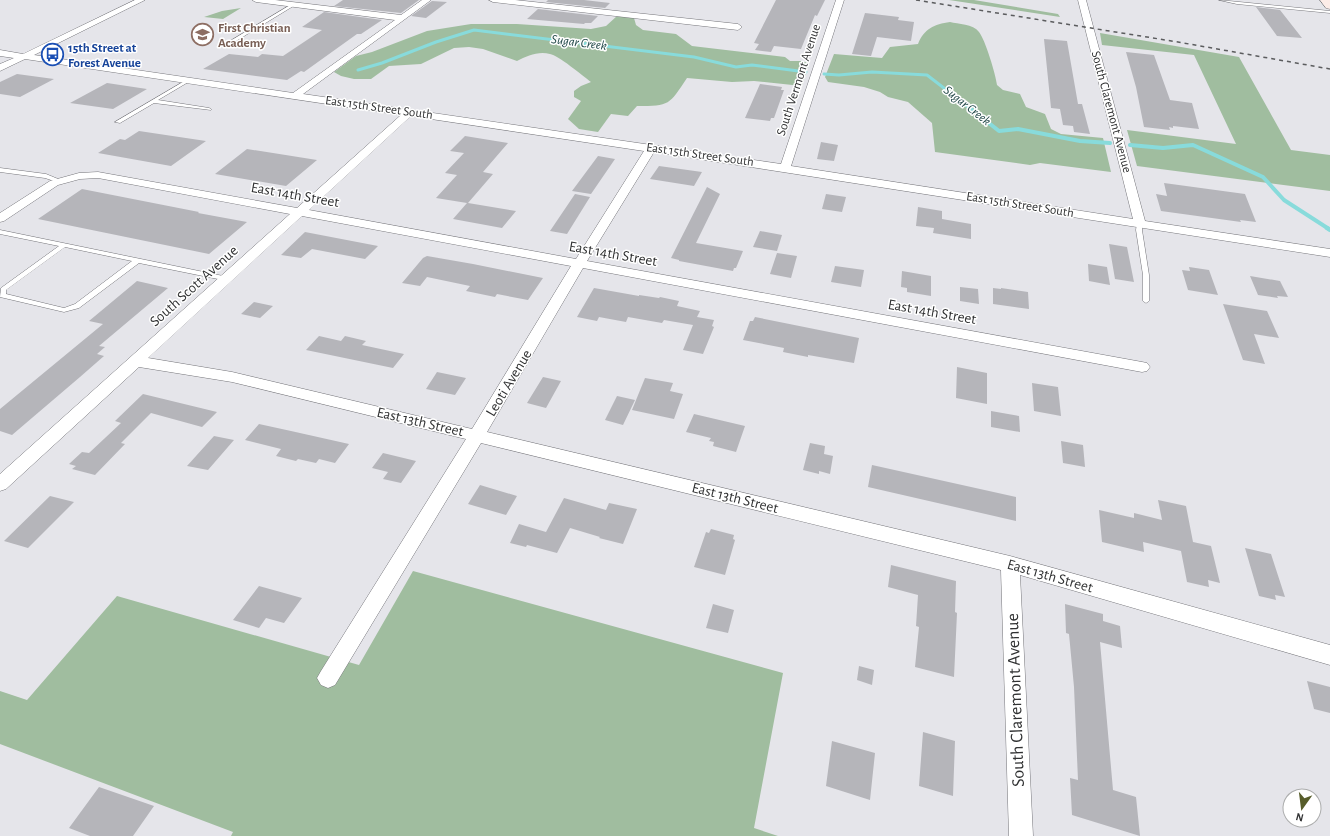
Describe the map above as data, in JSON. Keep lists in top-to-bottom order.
{
  "streets": {
    "street": [
      "South Vermont Avenue",
      "East 15th Street South",
      "South Claremont Avenue",
      "East 14th Street",
      "South Scott Avenue",
      "Leoti Avenue",
      "East 13th Street"
    ]
  },
  "crossings": [
    ["South Vermont Avenue", "East 15th Street South"],
    ["East 15th Street South", "South Claremont Avenue"],
    ["East 15th Street South", "South Scott Avenue"],
    ["East 15th Street South", "Leoti Avenue"],
    ["South Claremont Avenue", "East 13th Street"],
    ["East 14th Street", "South Scott Avenue"],
    ["East 14th Street", "Leoti Avenue"],
    ["South Scott Avenue", "East 13th Street"],
    ["Leoti Avenue", "East 13th Street"]
  ],
  "water": ["Sugar Creek"],
  "places": {
    "school or university": ["First Christian Academy"],
    "bus stop": ["15th Street at Forest Avenue"]
  },
  "north": "bottom"
}
